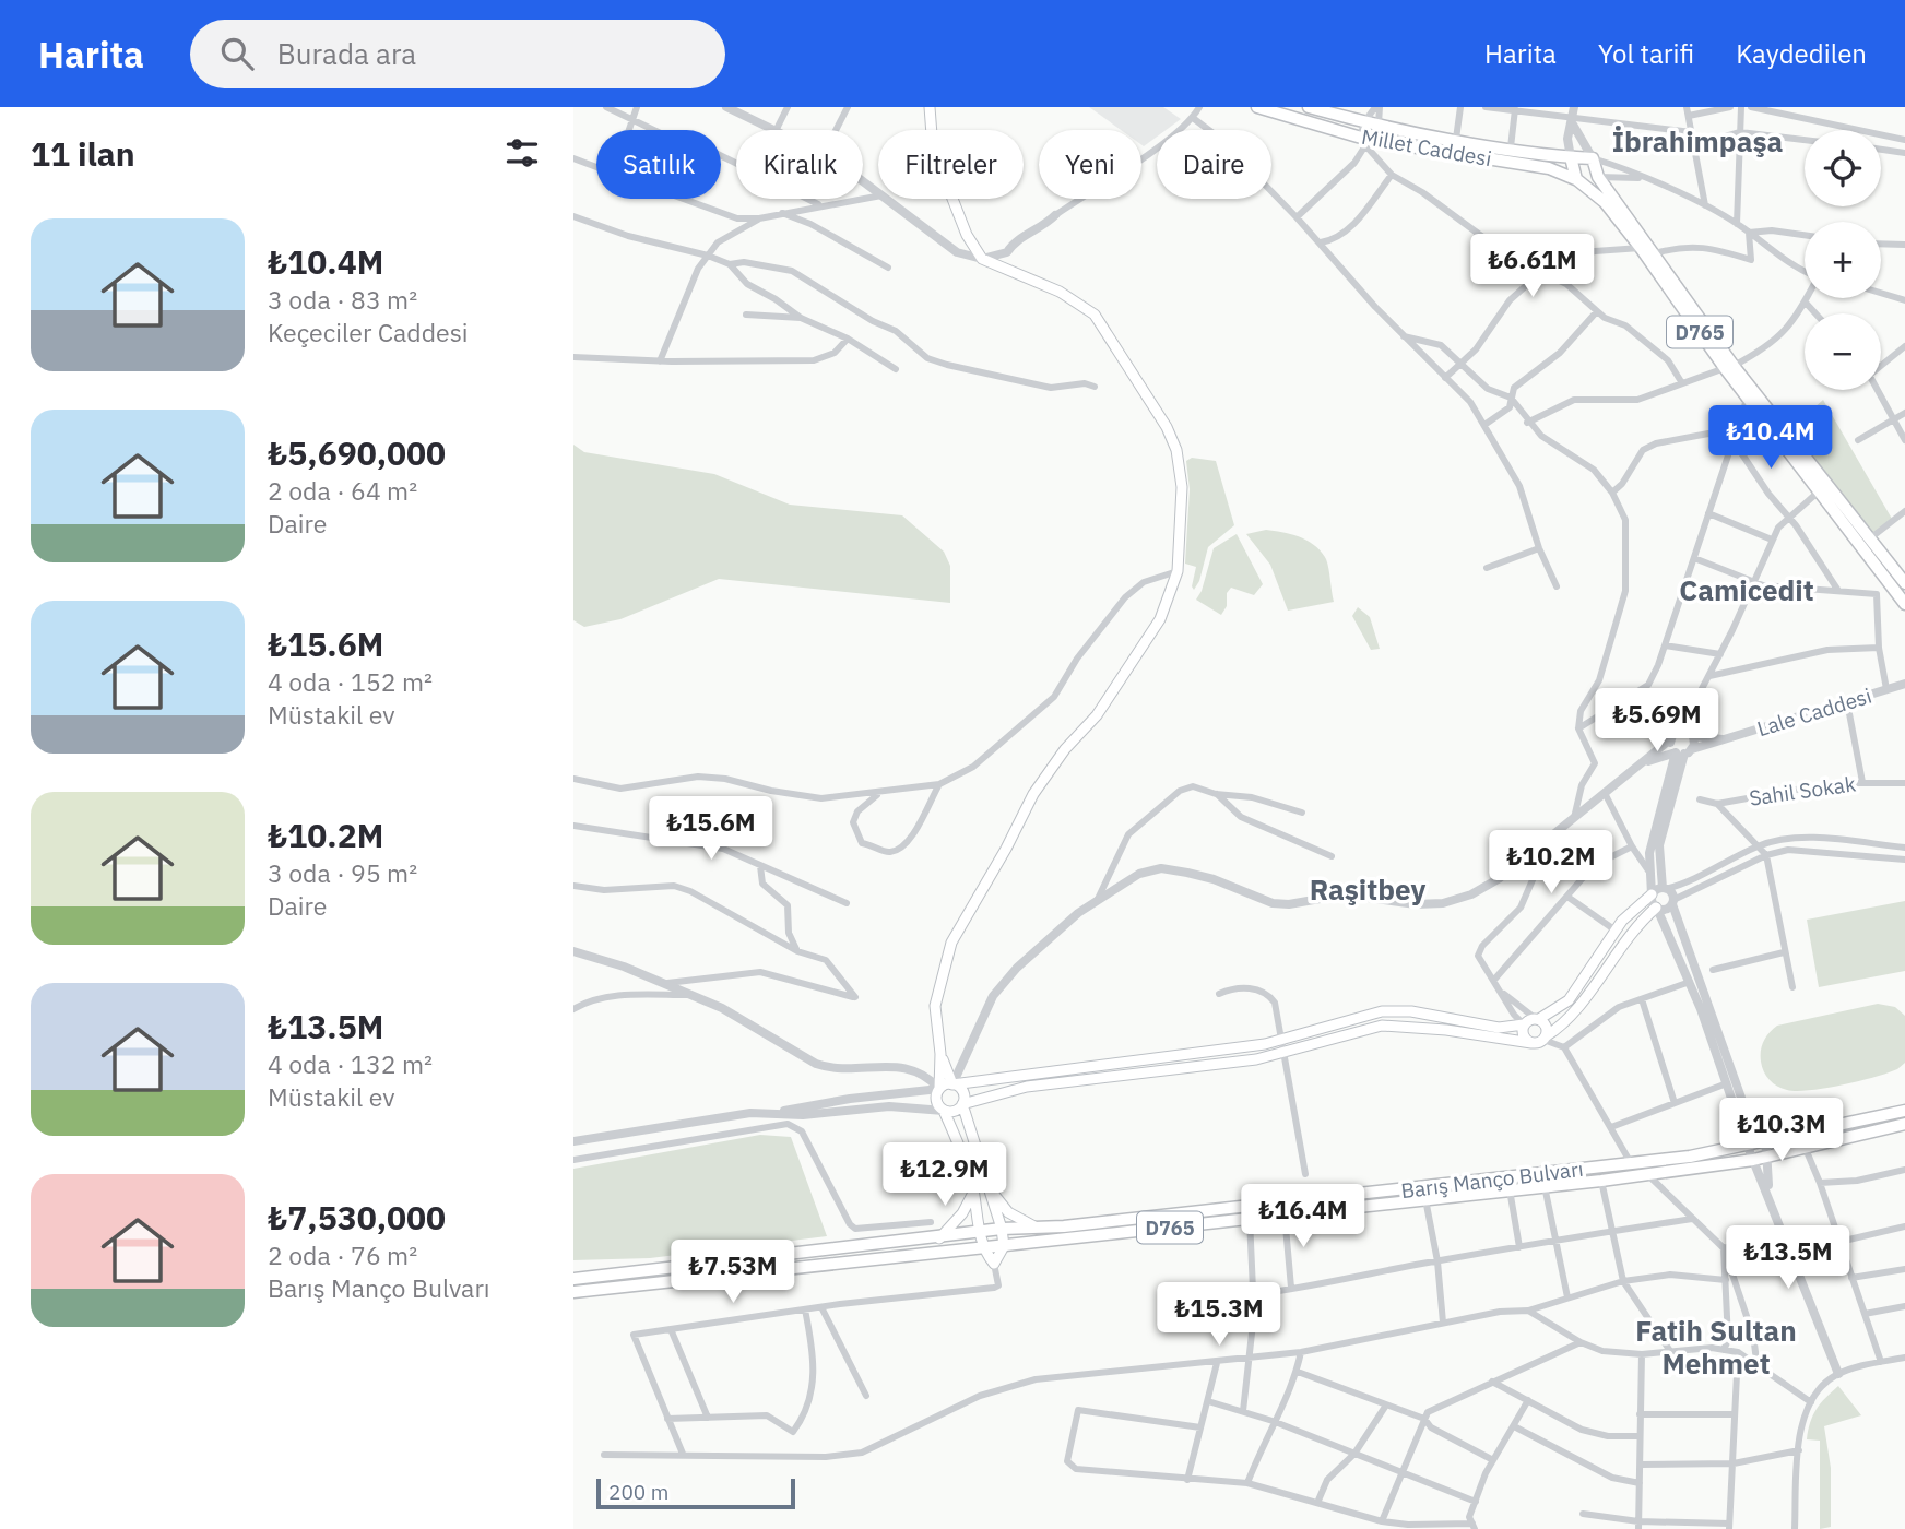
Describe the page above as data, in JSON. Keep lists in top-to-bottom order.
{
  "streets": {
    "main road": ["Millet Caddesi", "D765", "Barış Manço Bulvarı"],
    "street": ["Lale Caddesi", "Sahil Sokak"]
  },
  "crossings": [
    ["Millet Caddesi", "D765"]
  ],
  "districts": [
    "İbrahimpaşa",
    "Camicedit",
    "Raşitbey",
    "Fatih Sultan Mehmet"
  ],
  "scale_bar": "200 m",
  "page": {
    "header": "Harita",
    "search": "Burada ara",
    "nav": ["Harita", "Yol tarifi", "Kaydedilen"],
    "heading": "11 ilan",
    "map_buttons": ["+", "−"],
    "chip": [
      "Satılık",
      "Kiralık",
      "Filtreler",
      "Yeni",
      "Daire"
    ],
    "list": [
      {
        "name": "₺10.4M",
        "note": "3 oda · 83 m² · Keçeciler Caddesi"
      },
      {
        "name": "₺5,690,000",
        "note": "2 oda · 64 m² · Daire"
      },
      {
        "name": "₺15.6M",
        "note": "4 oda · 152 m² · Müstakil ev"
      },
      {
        "name": "₺10.2M",
        "note": "3 oda · 95 m² · Daire"
      },
      {
        "name": "₺13.5M",
        "note": "4 oda · 132 m² · Müstakil ev"
      },
      {
        "name": "₺7,530,000",
        "note": "2 oda · 76 m² · Barış Manço Bulvarı"
      }
    ],
    "price": [
      "₺6.61M",
      "₺10.4M",
      "₺5.69M",
      "₺15.6M",
      "₺10.2M",
      "₺10.3M",
      "₺12.9M",
      "₺16.4M",
      "₺13.5M",
      "₺7.53M",
      "₺15.3M"
    ],
    "scale": "200 m"
  }
}
